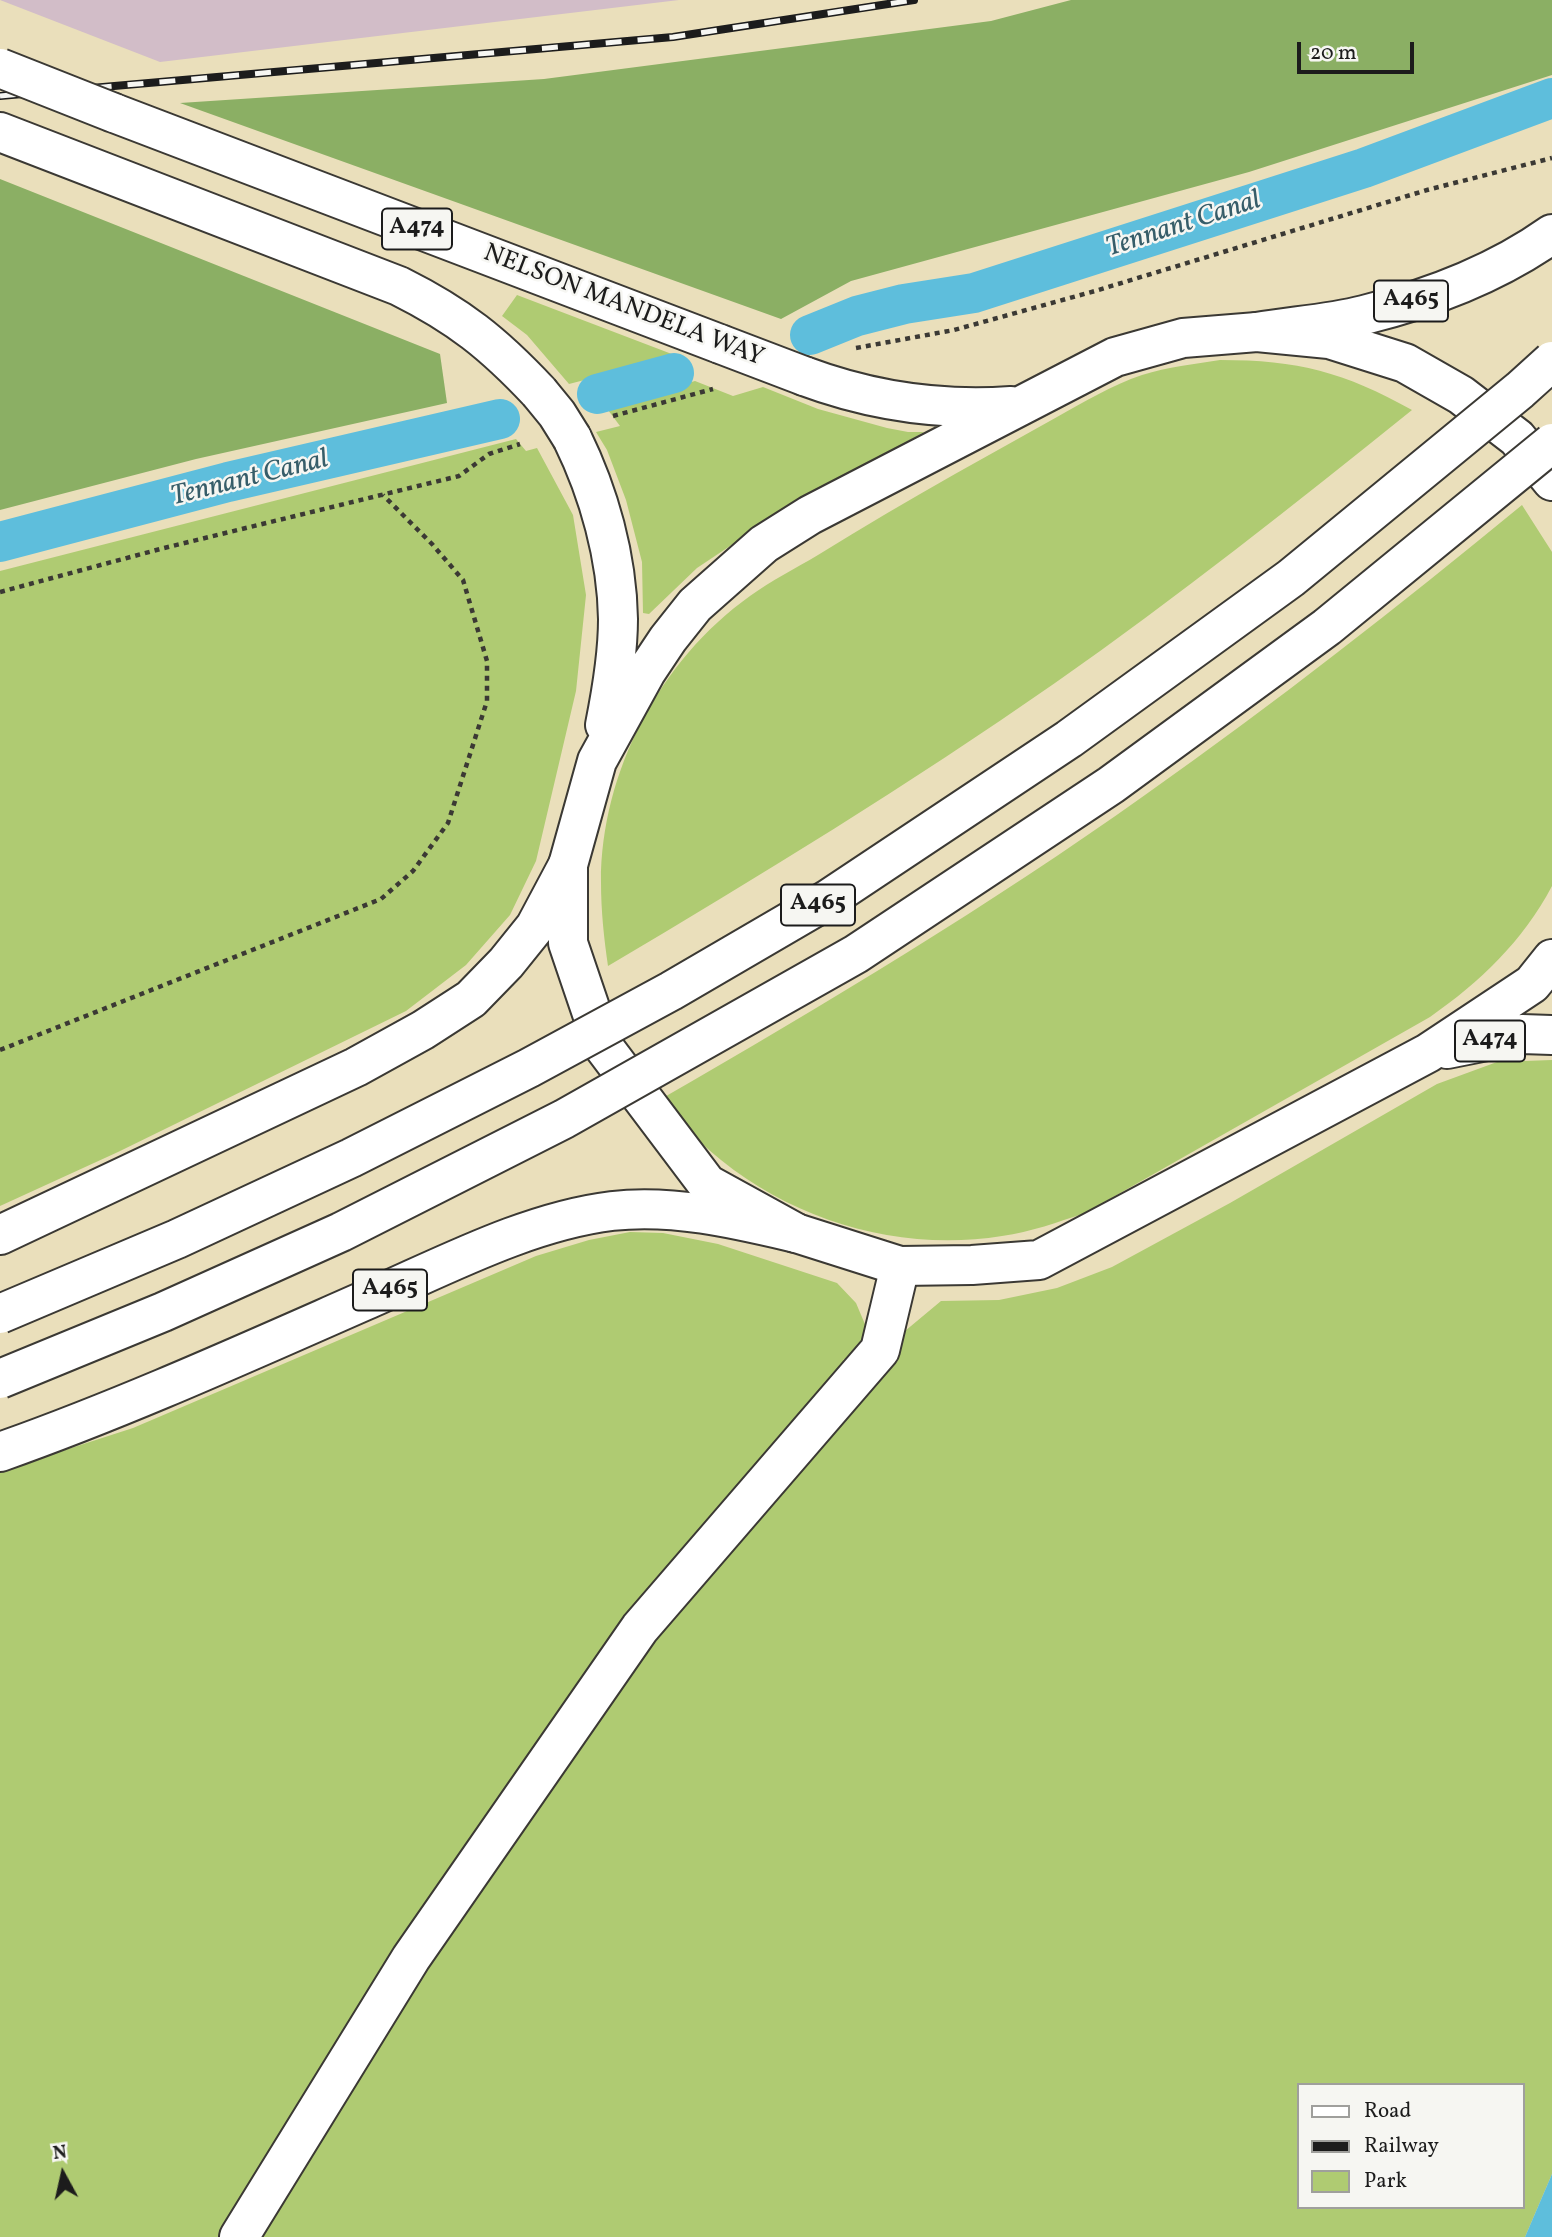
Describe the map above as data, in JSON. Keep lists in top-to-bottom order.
{
  "streets": {
    "main road": ["A474", "A465", "NELSON MANDELA WAY"]
  },
  "water": ["Tennant Canal"],
  "legend": ["Road", "Railway", "Park"],
  "scale_bar": "20 m",
  "north": "top"
}
